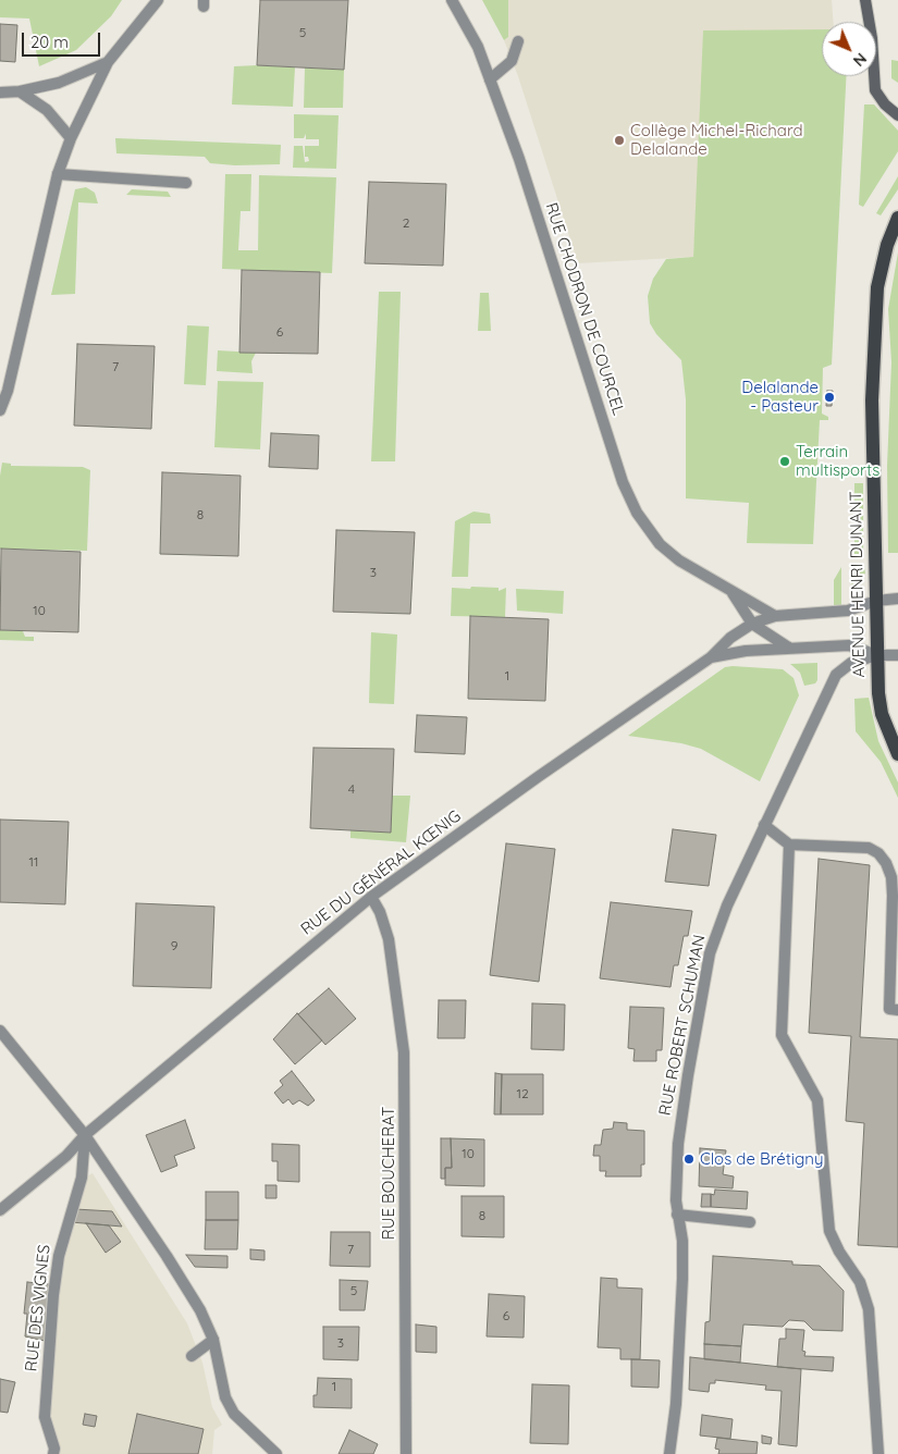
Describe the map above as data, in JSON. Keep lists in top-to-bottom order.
{
  "streets": {
    "main road": ["AVENUE HENRI DUNANT"],
    "street": [
      "RUE CHODRON DE COURCEL",
      "RUE DU GÉNÉRAL KŒNIG",
      "RUE ROBERT SCHUMAN",
      "RUE BOUCHERAT",
      "RUE DES VIGNES"
    ]
  },
  "crossings": [
    ["RUE CHODRON DE COURCEL", "RUE DU GÉNÉRAL KŒNIG"],
    ["AVENUE HENRI DUNANT", "RUE DU GÉNÉRAL KŒNIG"],
    ["AVENUE HENRI DUNANT", "RUE ROBERT SCHUMAN"],
    ["RUE DU GÉNÉRAL KŒNIG", "RUE ROBERT SCHUMAN"],
    ["RUE DU GÉNÉRAL KŒNIG", "RUE BOUCHERAT"],
    ["RUE DU GÉNÉRAL KŒNIG", "RUE DES VIGNES"]
  ],
  "places": [
    "Collège Michel-Richard Delalande",
    "Delalande - Pasteur",
    "Terrain multisports",
    "Clos de Brétigny"
  ],
  "house_numbers": [
    "5",
    "2",
    "6",
    "7",
    "8",
    "3",
    "10",
    "1",
    "4",
    "11",
    "9",
    "12",
    "10",
    "8",
    "7",
    "5",
    "6",
    "3",
    "1"
  ],
  "scale_bar": "20 m",
  "north": "bottom right"
}
